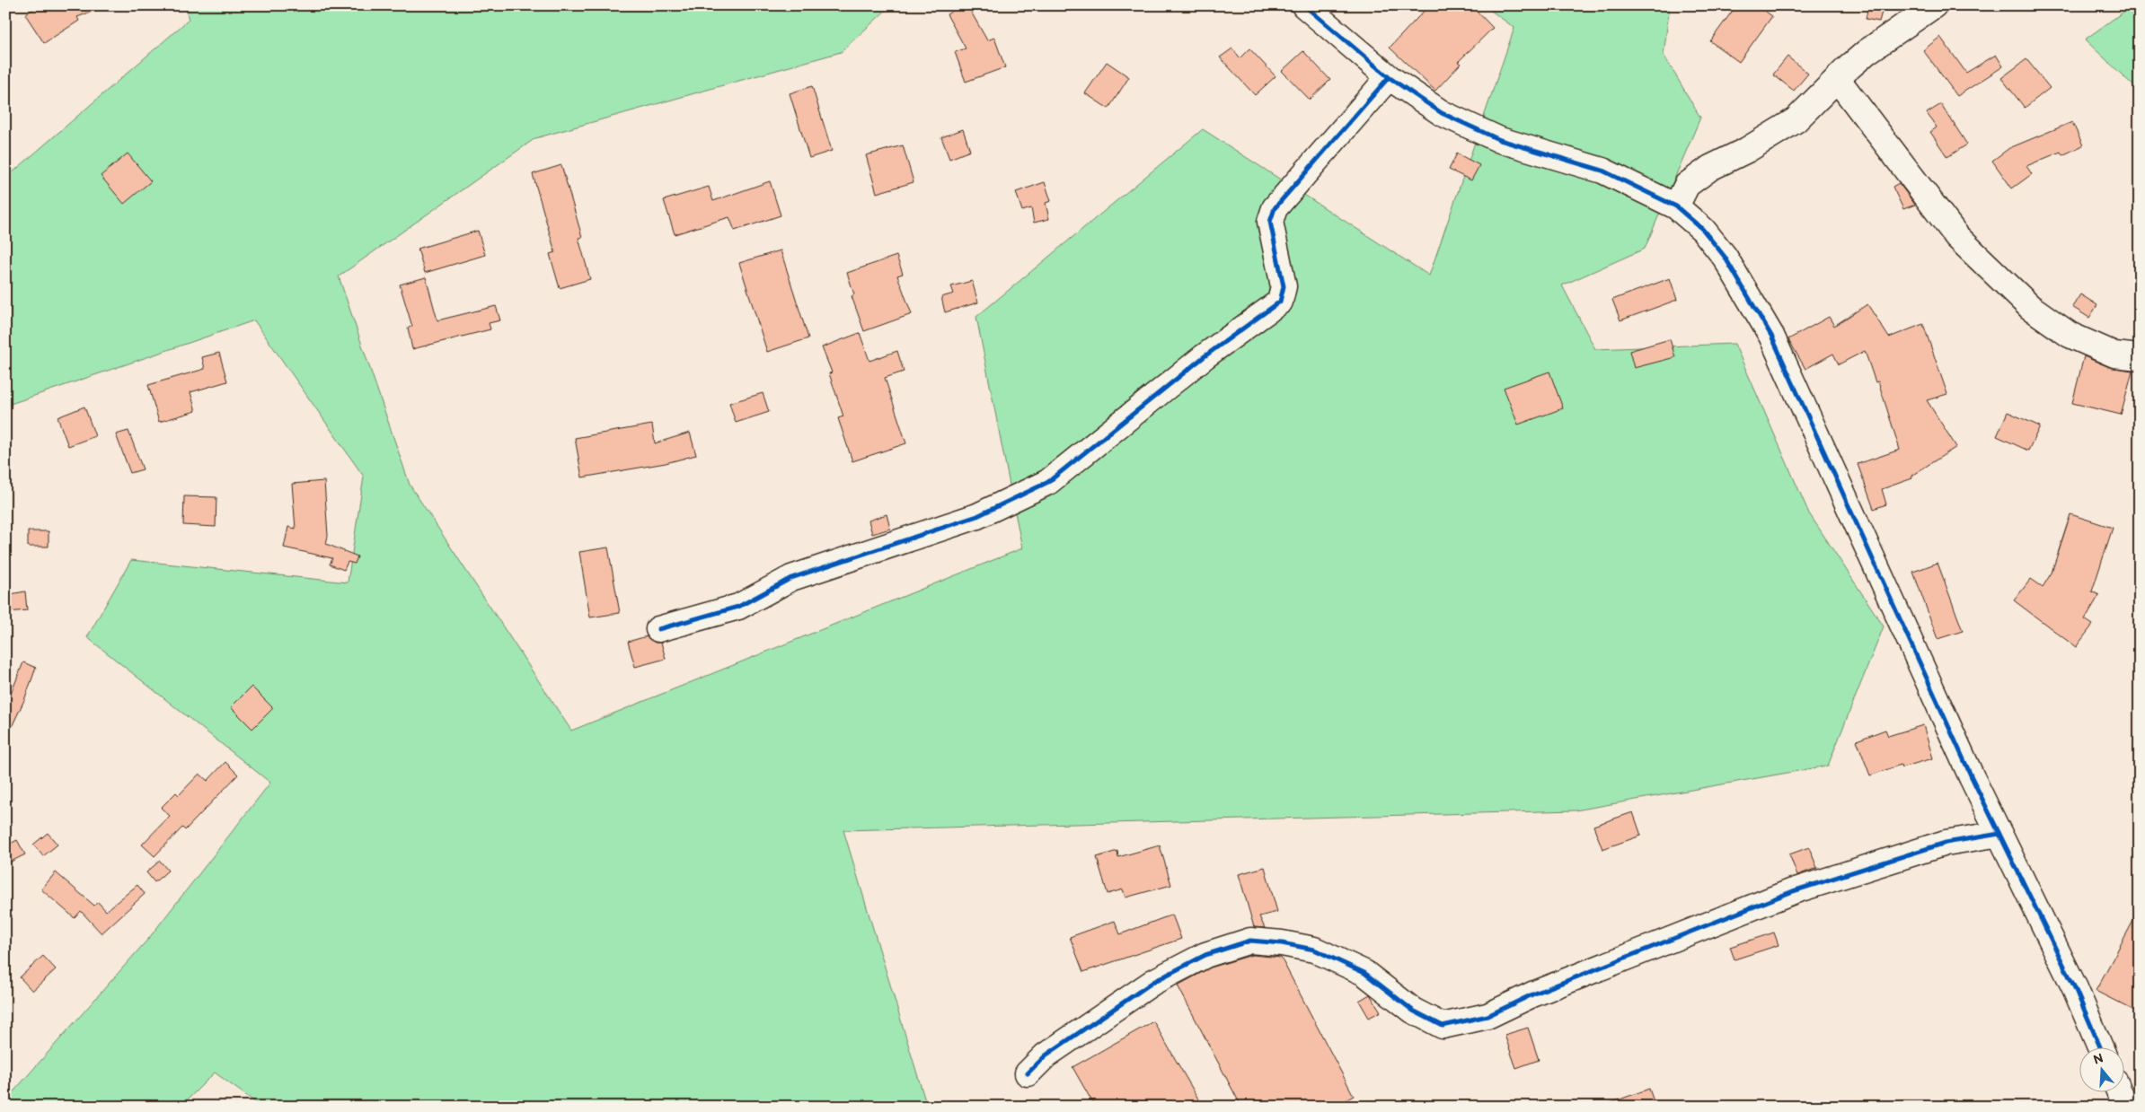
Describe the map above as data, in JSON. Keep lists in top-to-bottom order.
{
  "north": "top"
}
